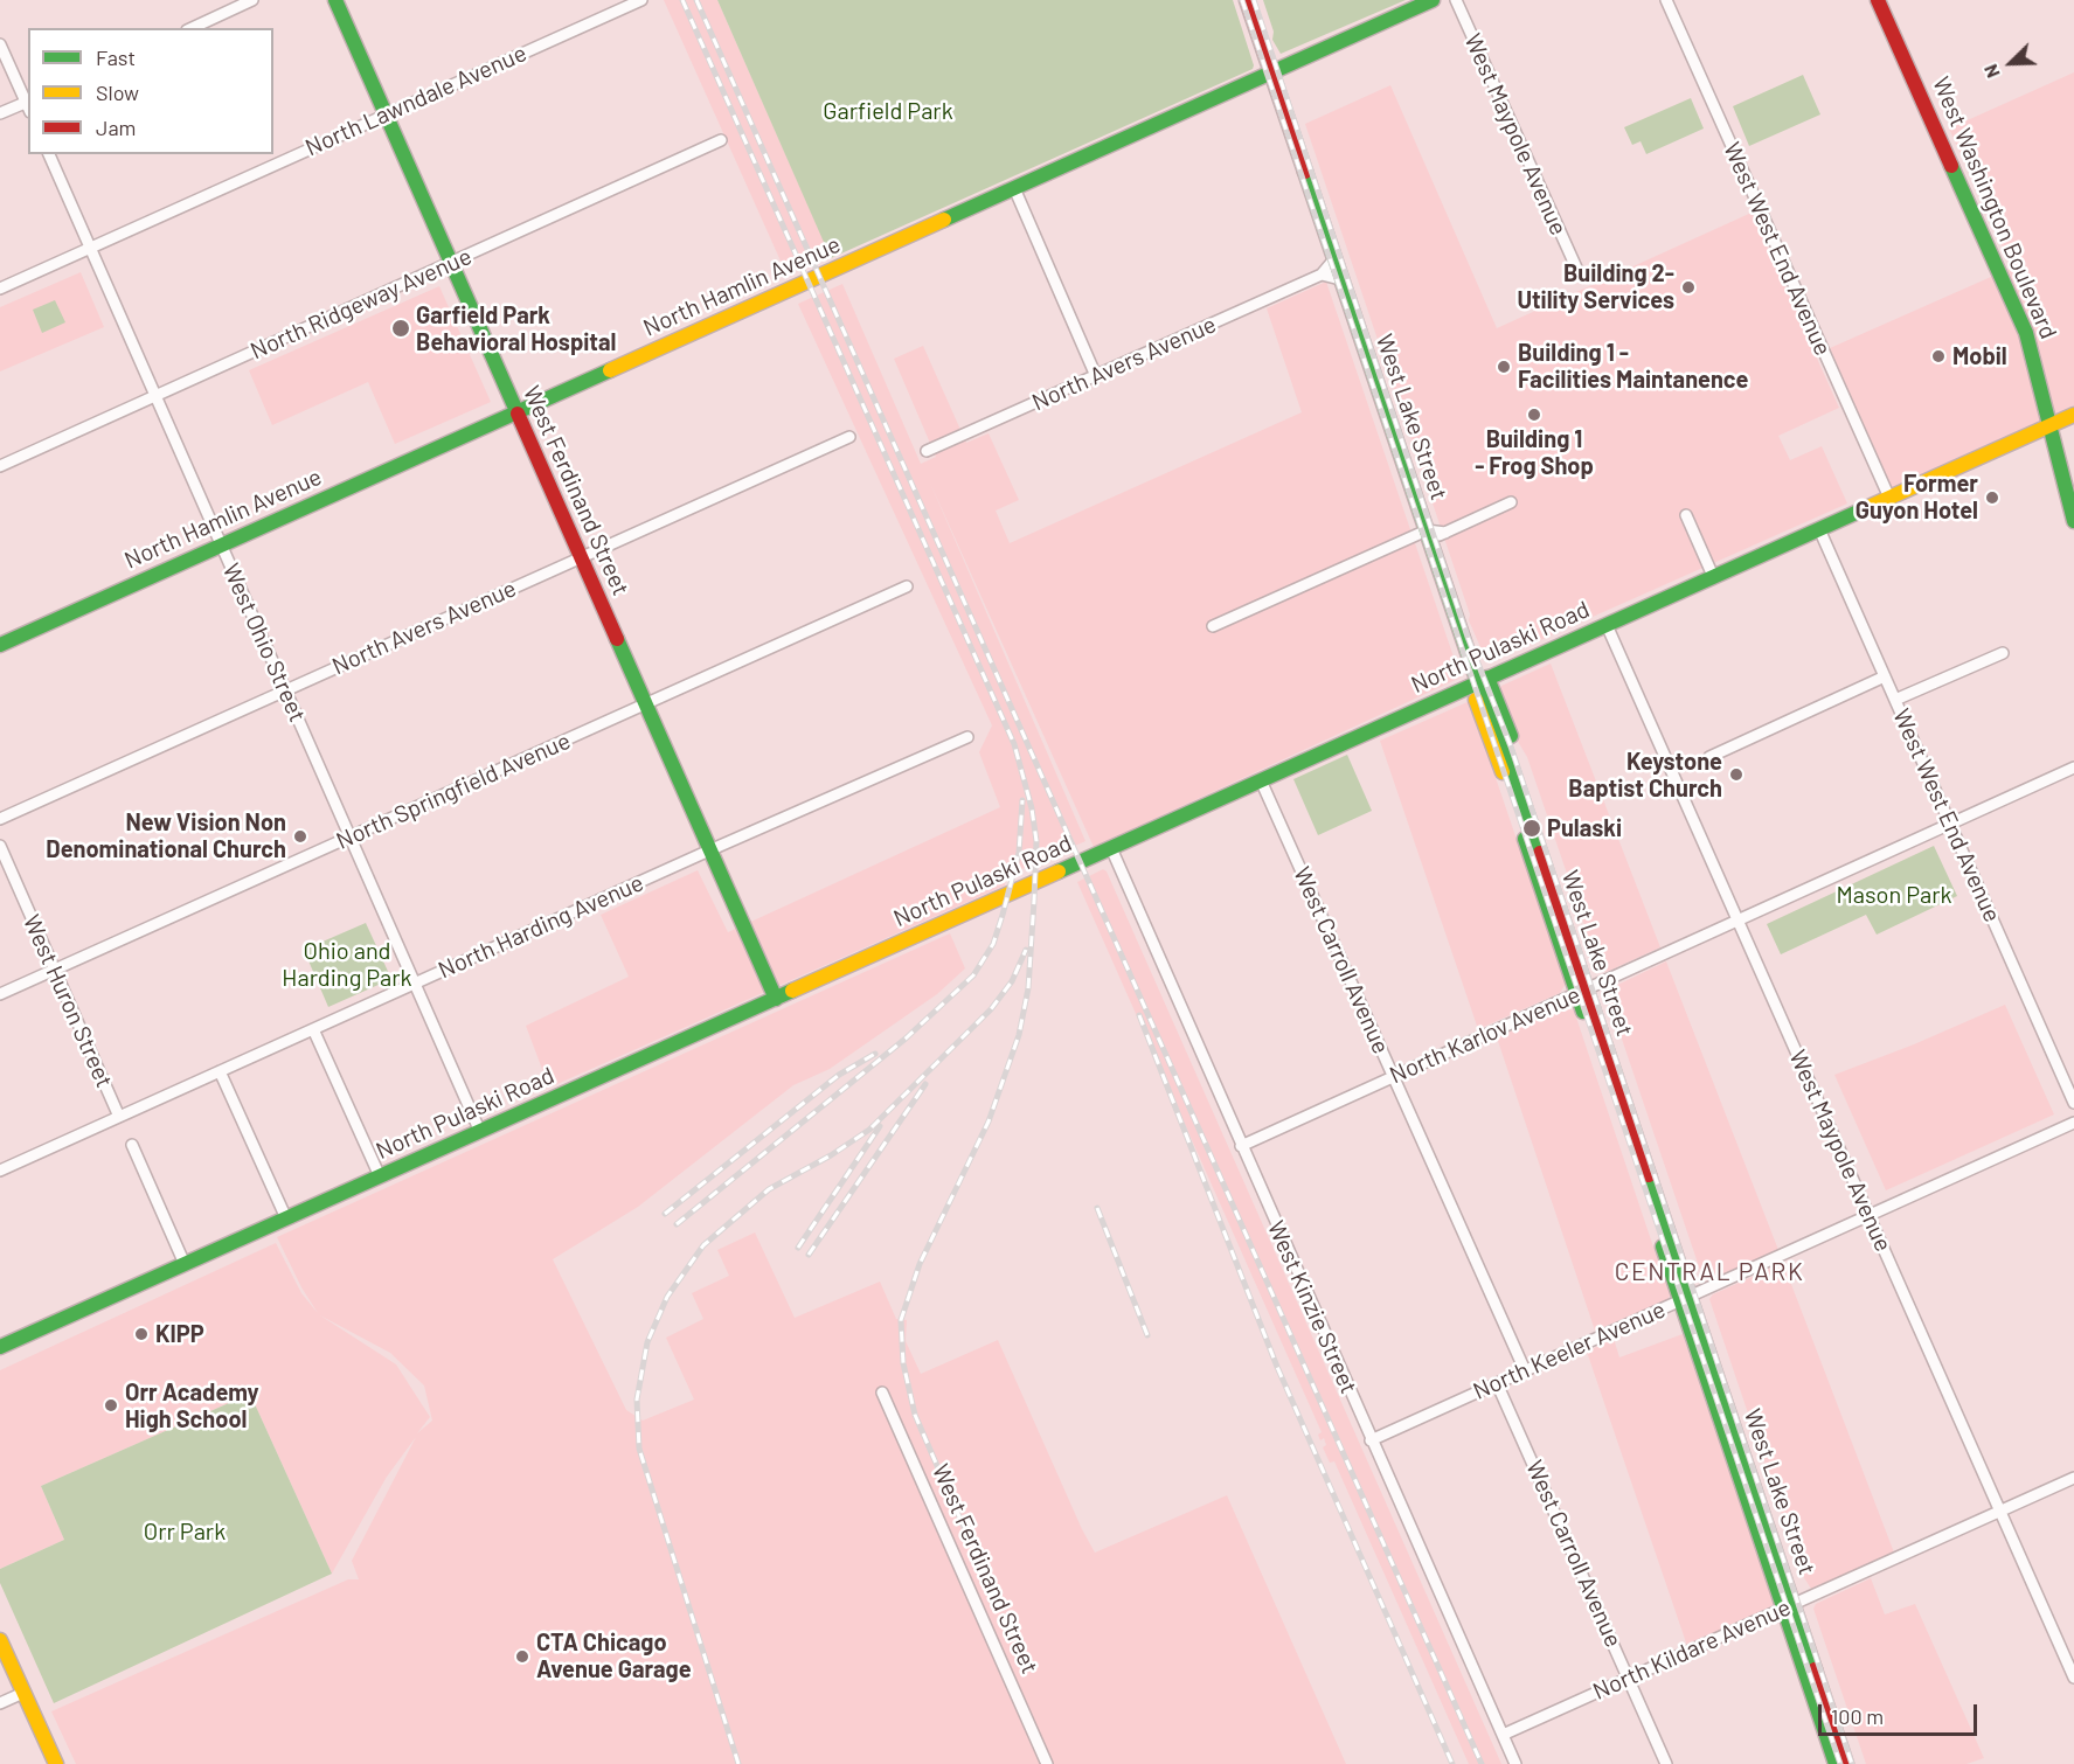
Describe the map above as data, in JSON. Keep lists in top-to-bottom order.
{
  "streets": {
    "main road": [
      "West Washington Boulevard",
      "North Hamlin Avenue",
      "West Lake Street",
      "West Ferdinand Street",
      "North Pulaski Road"
    ],
    "street": [
      "North Lawndale Avenue",
      "West Maypole Avenue",
      "West West End Avenue",
      "North Ridgeway Avenue",
      "North Avers Avenue",
      "West Ohio Street",
      "North Springfield Avenue",
      "North Harding Avenue",
      "West Carroll Avenue",
      "West Huron Street",
      "North Karlov Avenue",
      "West Kinzie Street",
      "North Keeler Avenue",
      "North Kildare Avenue"
    ]
  },
  "crossings": [
    ["North Lawndale Avenue", "West Ferdinand Street"],
    ["North Lawndale Avenue", "West Ohio Street"],
    ["West Maypole Avenue", "North Pulaski Road"],
    ["West Maypole Avenue", "North Karlov Avenue"],
    ["West Maypole Avenue", "North Keeler Avenue"],
    ["West Maypole Avenue", "North Kildare Avenue"],
    ["West Washington Boulevard", "North Pulaski Road"],
    ["West West End Avenue", "North Pulaski Road"],
    ["West West End Avenue", "North Karlov Avenue"],
    ["North Hamlin Avenue", "West Lake Street"],
    ["North Hamlin Avenue", "West Ferdinand Street"],
    ["North Hamlin Avenue", "West Ohio Street"],
    ["North Ridgeway Avenue", "West Ferdinand Street"],
    ["North Ridgeway Avenue", "West Ohio Street"],
    ["North Avers Avenue", "West Lake Street"],
    ["North Avers Avenue", "West Ferdinand Street"],
    ["North Avers Avenue", "West Ohio Street"],
    ["West Lake Street", "North Pulaski Road"],
    ["West Lake Street", "North Karlov Avenue"],
    ["West Lake Street", "North Keeler Avenue"],
    ["West Lake Street", "North Kildare Avenue"],
    ["West Ferdinand Street", "North Pulaski Road"],
    ["West Ferdinand Street", "North Springfield Avenue"],
    ["West Ferdinand Street", "North Harding Avenue"],
    ["West Ohio Street", "North Pulaski Road"],
    ["West Ohio Street", "North Springfield Avenue"],
    ["West Ohio Street", "North Harding Avenue"],
    ["North Pulaski Road", "West Carroll Avenue"],
    ["North Pulaski Road", "West Kinzie Street"],
    ["North Springfield Avenue", "West Huron Street"],
    ["North Harding Avenue", "West Huron Street"],
    ["West Carroll Avenue", "North Karlov Avenue"],
    ["West Carroll Avenue", "North Keeler Avenue"],
    ["West Carroll Avenue", "North Kildare Avenue"],
    ["North Karlov Avenue", "West Kinzie Street"],
    ["West Kinzie Street", "North Keeler Avenue"],
    ["West Kinzie Street", "North Kildare Avenue"]
  ],
  "districts": ["CENTRAL PARK"],
  "parks": [
    "Garfield Park",
    "Mason Park",
    "Ohio and Harding Park",
    "Orr Park"
  ],
  "places": [
    "Building 2- Utility Services",
    "Garfield Park Behavioral Hospital",
    "Mobil",
    "Building 1 - Facilities Maintanence",
    "Building 1 - Frog Shop",
    "Former Guyon Hotel",
    "Keystone Baptist Church",
    "Pulaski",
    "New Vision Non Denominational Church",
    "KIPP",
    "Orr Academy High School",
    "CTA Chicago Avenue Garage"
  ],
  "legend": ["Fast", "Slow", "Jam"],
  "scale_bar": "100 m",
  "north": "bottom left"
}
